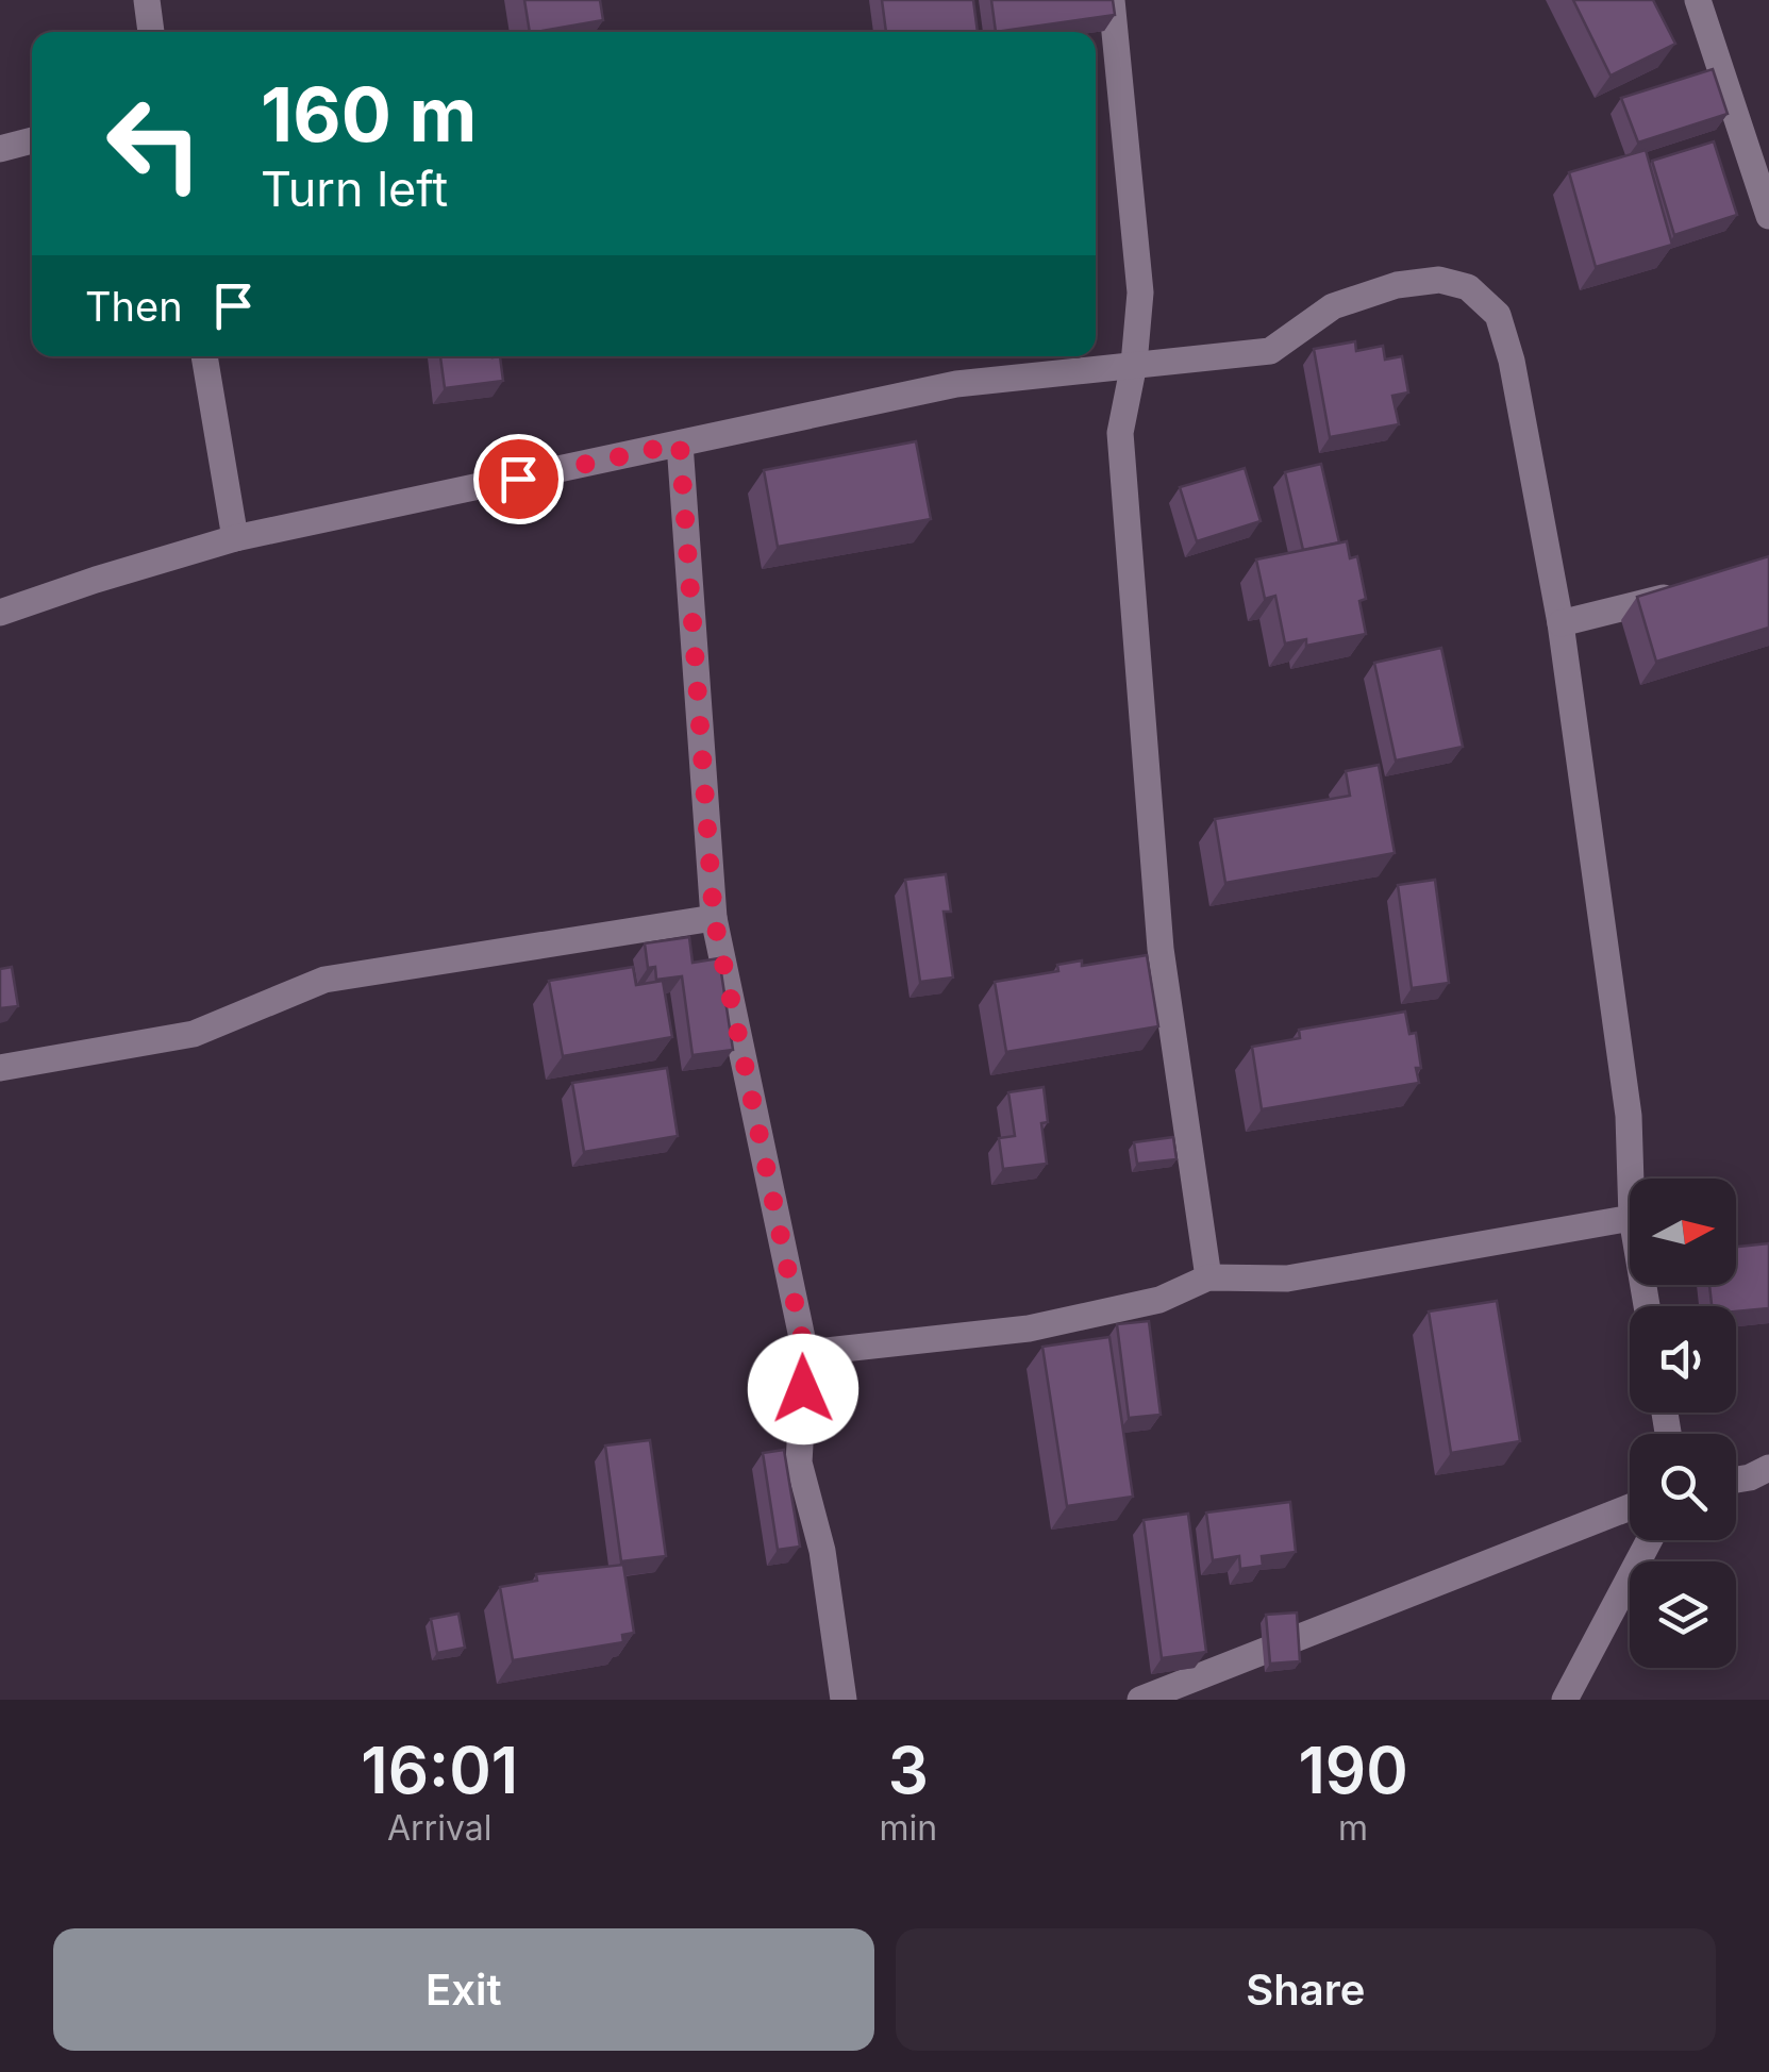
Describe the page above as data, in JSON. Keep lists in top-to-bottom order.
{
  "north": "right",
  "page": {
    "turn": ["160 m", "Turn left"],
    "then": "Then",
    "eta": [
      "16:01",
      "Arrival",
      "3",
      "min",
      "190",
      "m"
    ],
    "buttons": ["Exit", "Share"]
  }
}
